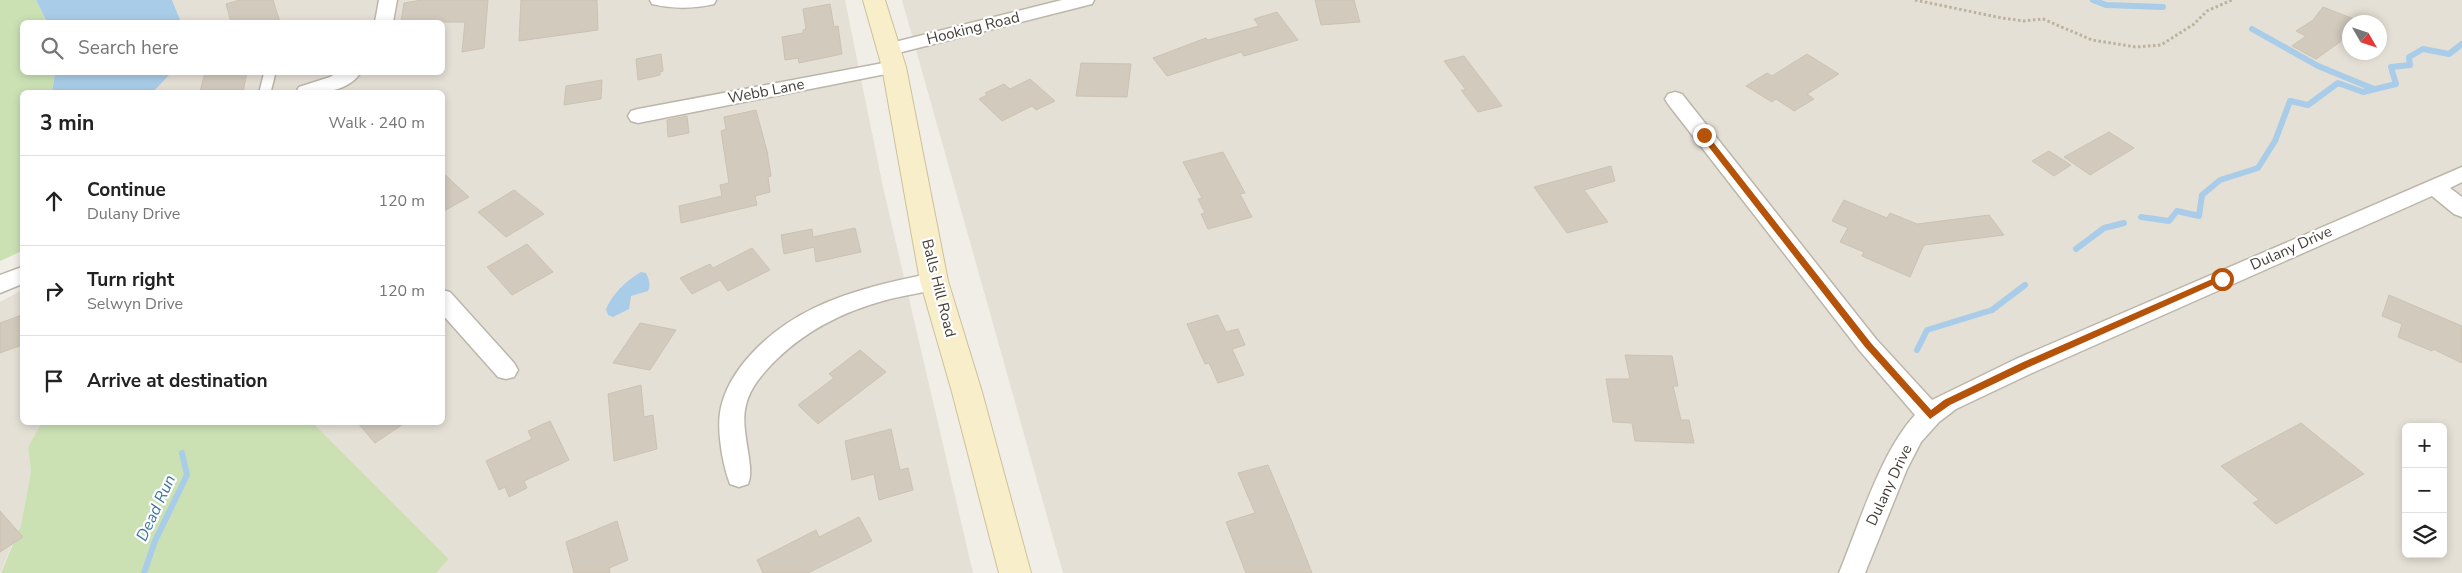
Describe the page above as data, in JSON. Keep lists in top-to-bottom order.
{
  "streets": {
    "street": [
      "Hooking Road",
      "Webb Lane",
      "Dulany Drive",
      "Balls Hill Road"
    ]
  },
  "crossings": [
    ["Hooking Road", "Webb Lane"],
    ["Hooking Road", "Balls Hill Road"],
    ["Webb Lane", "Balls Hill Road"]
  ],
  "water": ["Dead Run"],
  "north": "bottom right",
  "page": {
    "search": "Search here",
    "heading": ["3 min", "Walk · 240 m"],
    "list": [
      ["Continue", "Dulany Drive", "120 m"],
      ["Turn right", "Selwyn Drive", "120 m"],
      "Arrive at destination"
    ],
    "map_buttons": ["+", "−"]
  }
}
